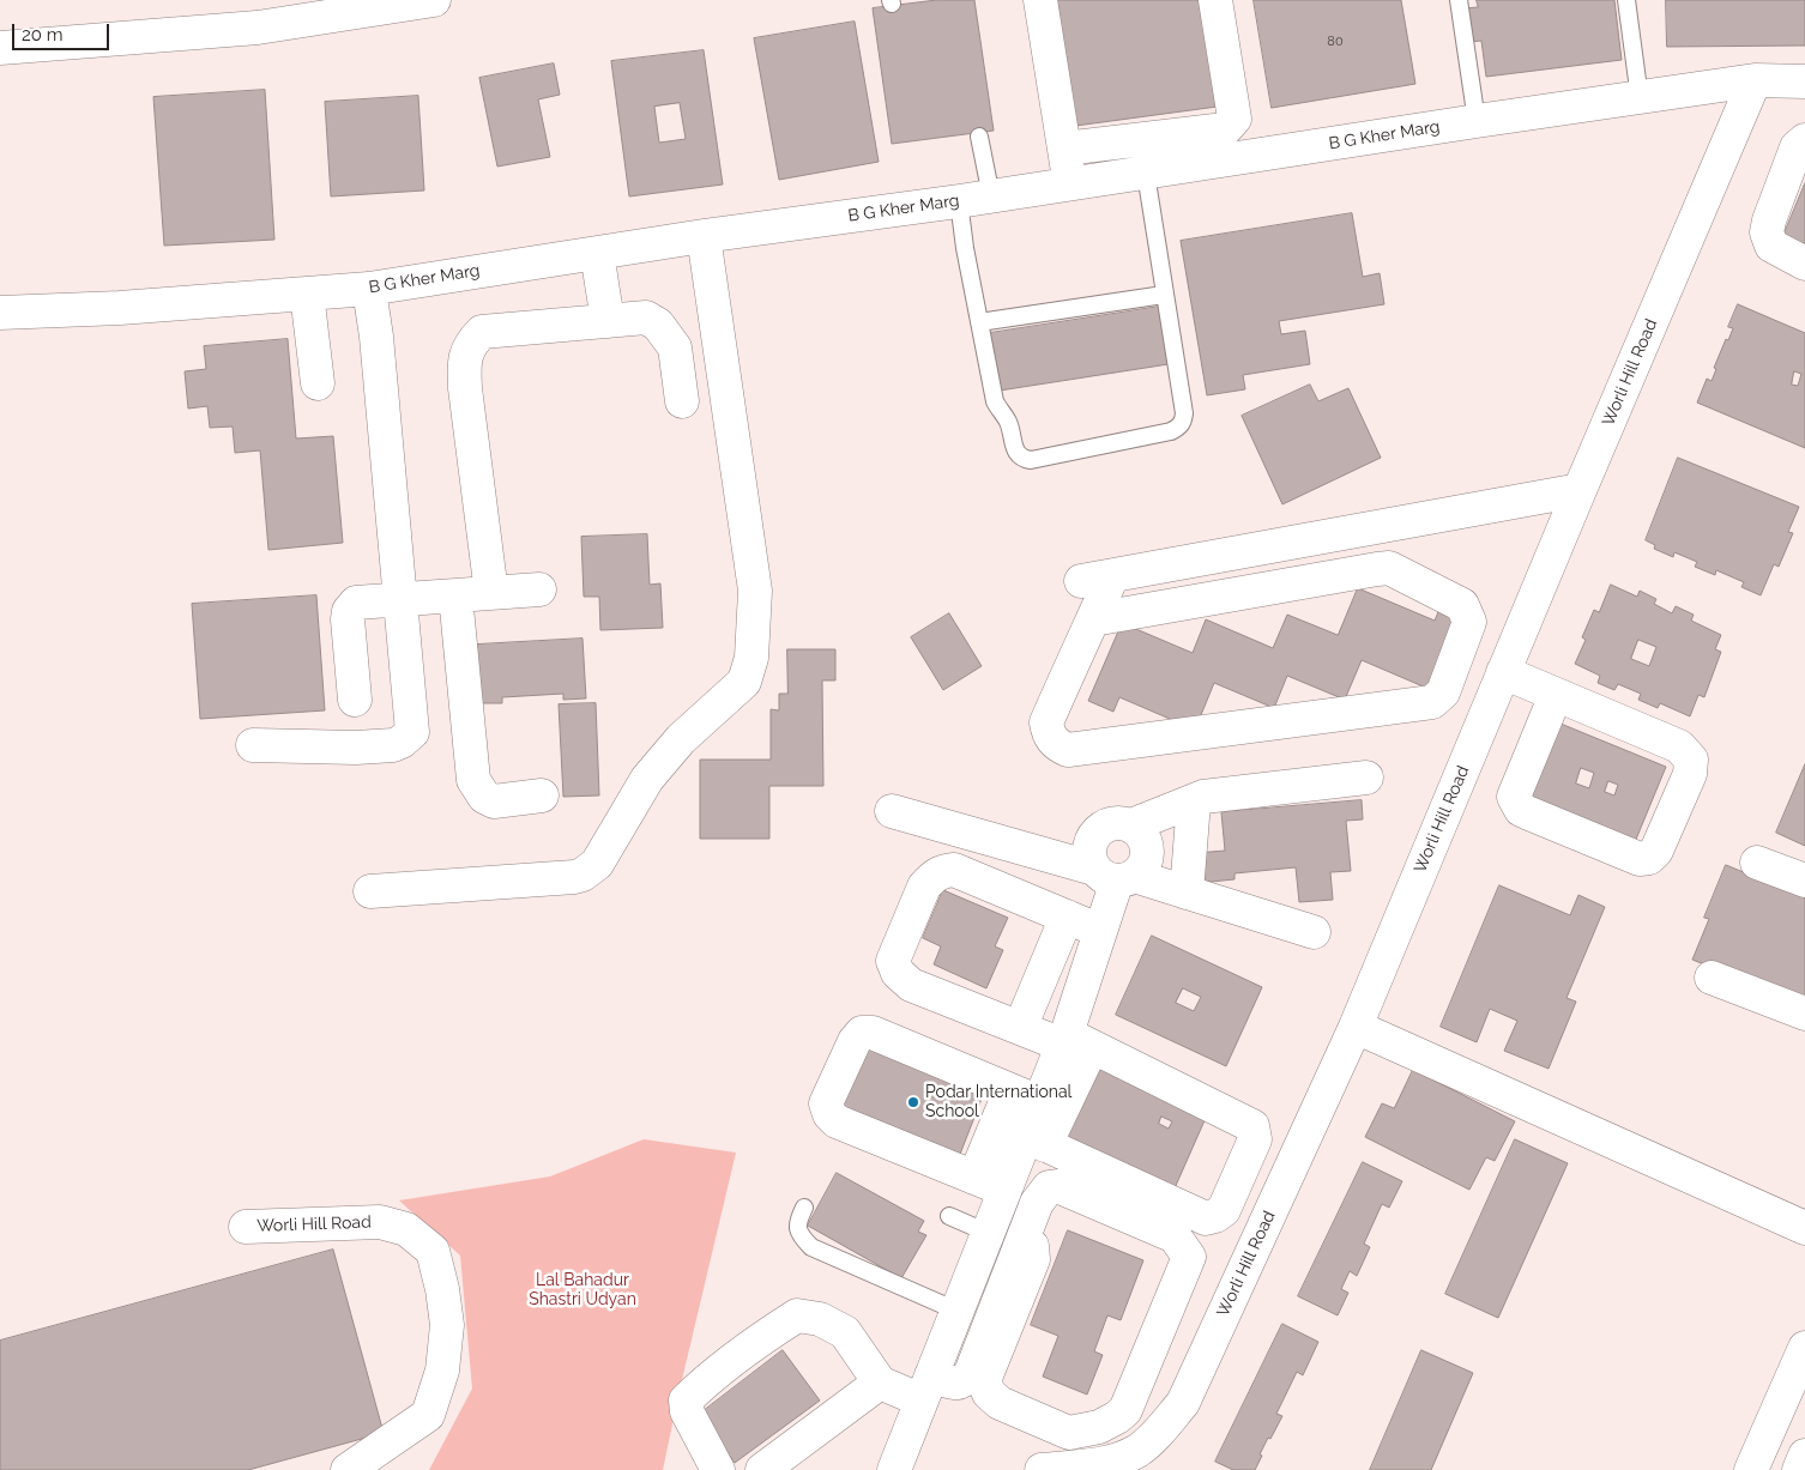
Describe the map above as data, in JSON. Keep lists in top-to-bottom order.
{
  "streets": {
    "street": ["B G Kher Marg", "Worli Hill Road"]
  },
  "crossings": [
    ["B G Kher Marg", "Worli Hill Road"]
  ],
  "parks": ["Lal Bahadur Shastri Udyan"],
  "places": ["Podar International School"],
  "house_numbers": ["80"],
  "scale_bar": "20 m"
}
